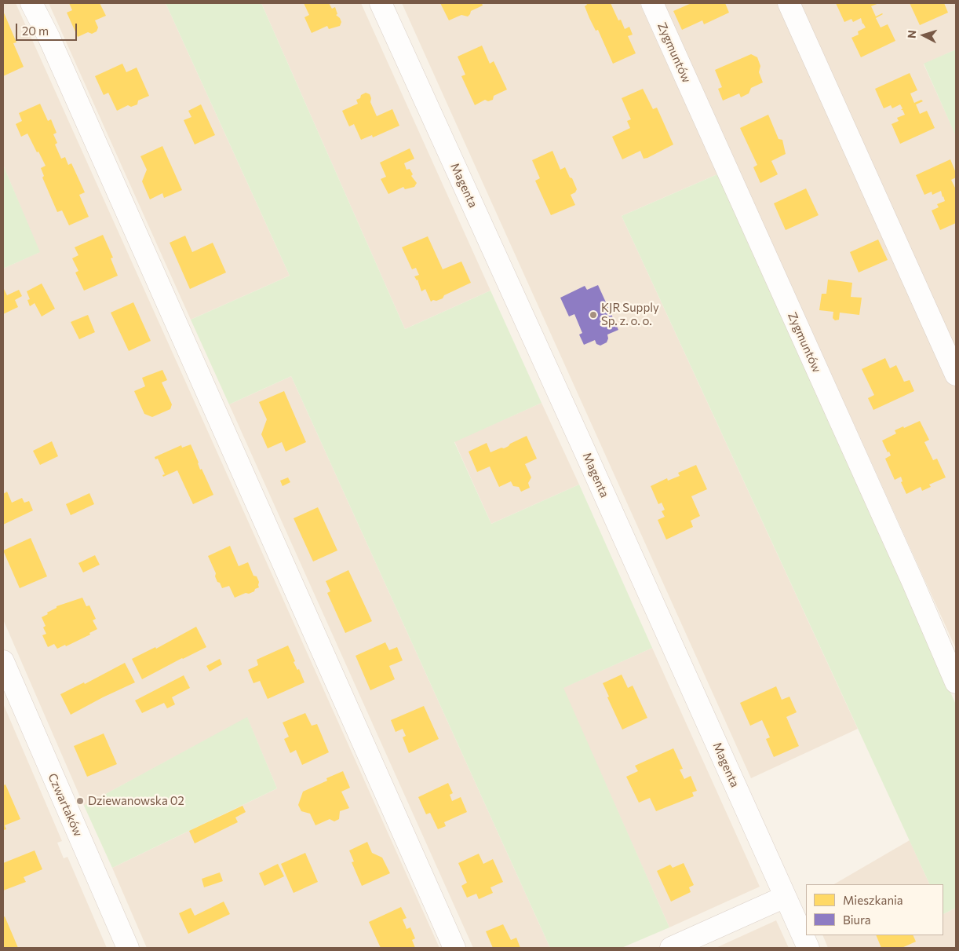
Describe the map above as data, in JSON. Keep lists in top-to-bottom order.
{
  "streets": {
    "street": ["Zygmuntów", "Magenta", "Czwartaków"]
  },
  "places": ["KJR Supply Sp. z. o. o.", "Dziewanowska 02"],
  "legend": ["Mieszkania", "Biura"],
  "scale_bar": "20 m",
  "north": "left"
}
